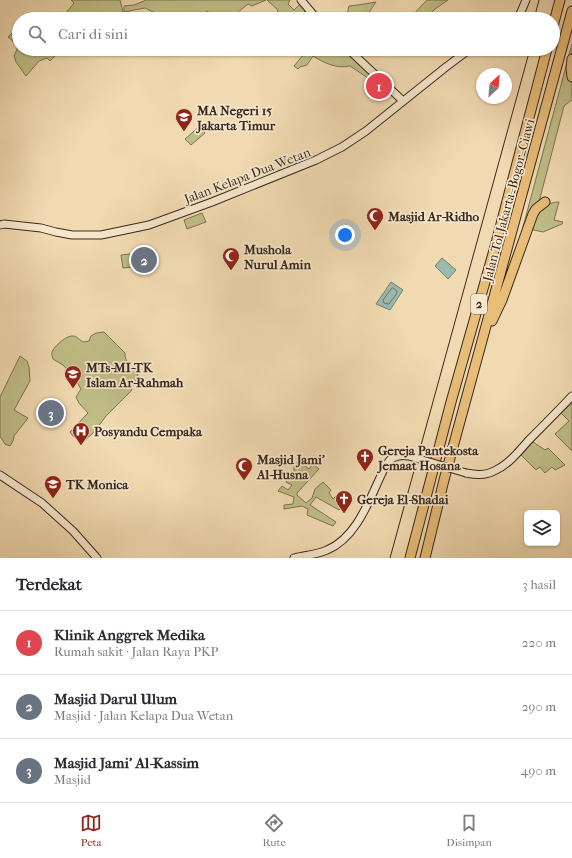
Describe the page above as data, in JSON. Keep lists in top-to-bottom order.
{
  "streets": {
    "highway": ["Jalan Tol Jakarta–Bogor–Ciawi", "2"],
    "street": ["Jalan Kelapa Dua Wetan"]
  },
  "places": {
    "school or university": ["MA Negeri 15 Jakarta Timur", "MTs-MI-TK Islam Ar-Rahmah", "TK Monica"],
    "mosque": ["Masjid Ar-Ridho", "Mushola Nurul Amin", "Masjid Jami' Al-Husna"],
    "hospital": ["Posyandu Cempaka"],
    "church": ["Gereja Pantekosta Jemaat Hosana", "Gereja El-Shadai"]
  },
  "north": "top right",
  "page": {
    "search": "Cari di sini",
    "pins": ["1", "2", "3"],
    "heading": ["Terdekat", "3 hasil"],
    "list": [
      {
        "mark": "1",
        "name": "Klinik Anggrek Medika",
        "note": "Rumah sakit · Jalan Raya PKP",
        "value": "220 m"
      },
      {
        "mark": "2",
        "name": "Masjid Darul Ulum",
        "note": "Masjid · Jalan Kelapa Dua Wetan",
        "value": "290 m"
      },
      {
        "mark": "3",
        "name": "Masjid Jami' Al-Kassim",
        "note": "Masjid",
        "value": "490 m"
      }
    ],
    "nav": ["Peta", "Rute", "Disimpan"]
  }
}
